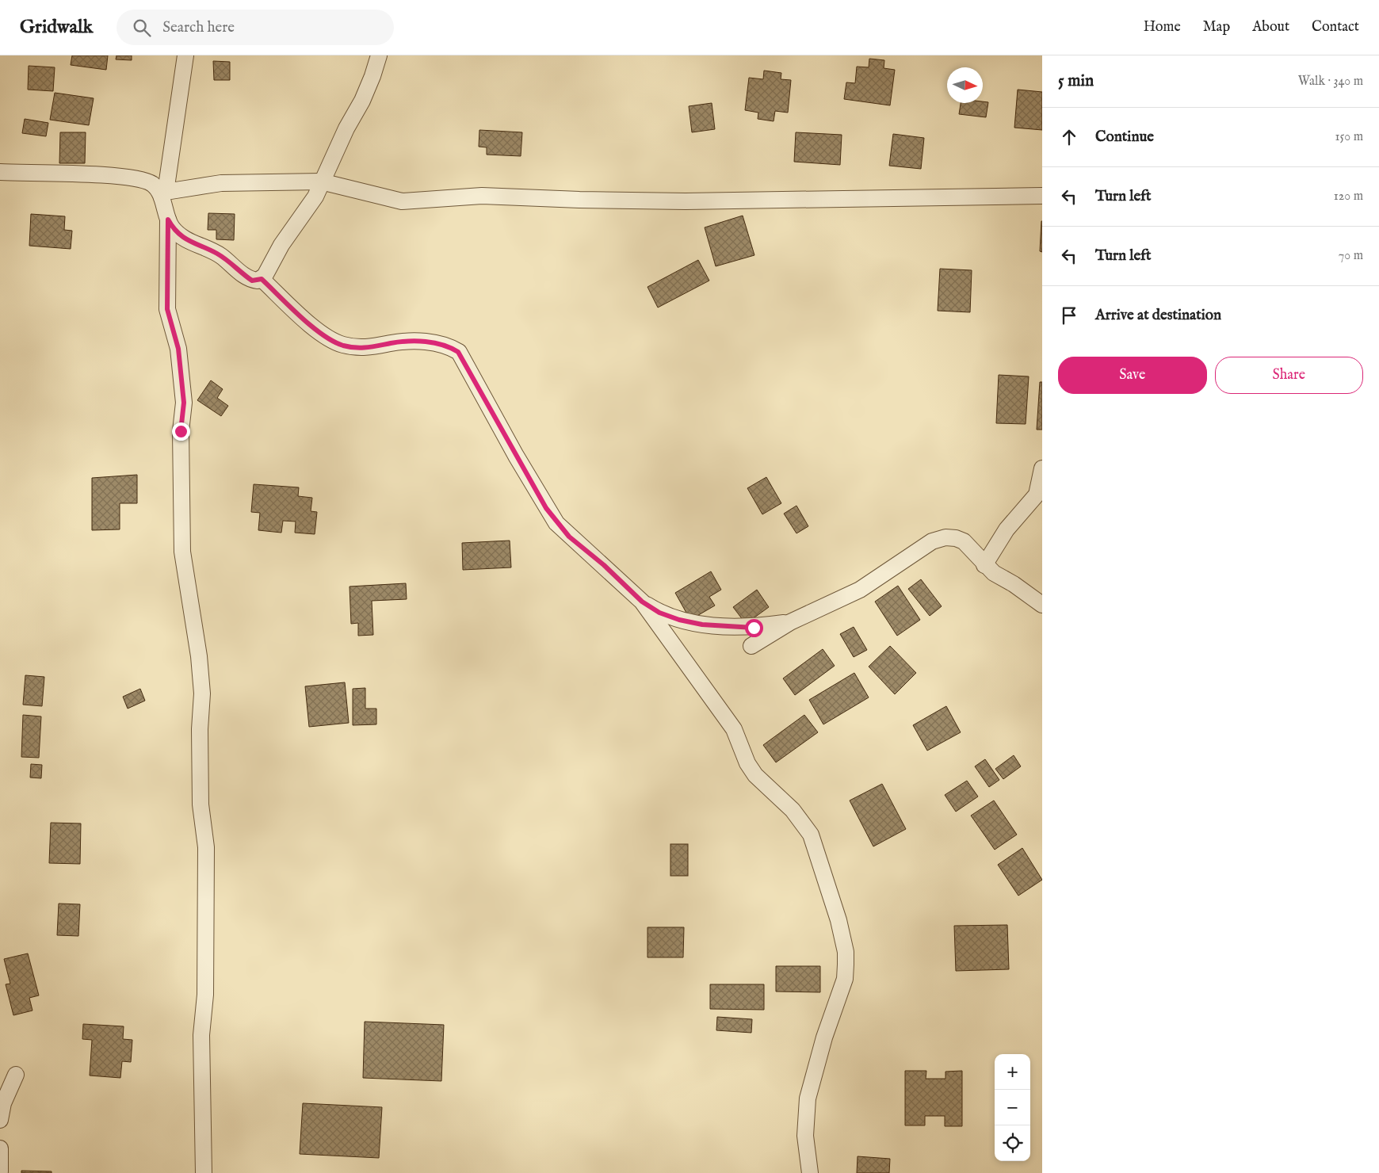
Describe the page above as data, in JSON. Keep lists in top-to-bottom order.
{
  "north": "right",
  "page": {
    "header": "Gridwalk",
    "search": "Search here",
    "nav": [
      "Home",
      "Map",
      "About",
      "Contact"
    ],
    "heading": ["5 min", "Walk · 340 m"],
    "list": [
      ["Continue", "150 m"],
      ["Turn left", "120 m"],
      ["Turn left", "70 m"],
      "Arrive at destination"
    ],
    "buttons": ["Save", "Share"],
    "map_buttons": ["+", "−"]
  }
}
